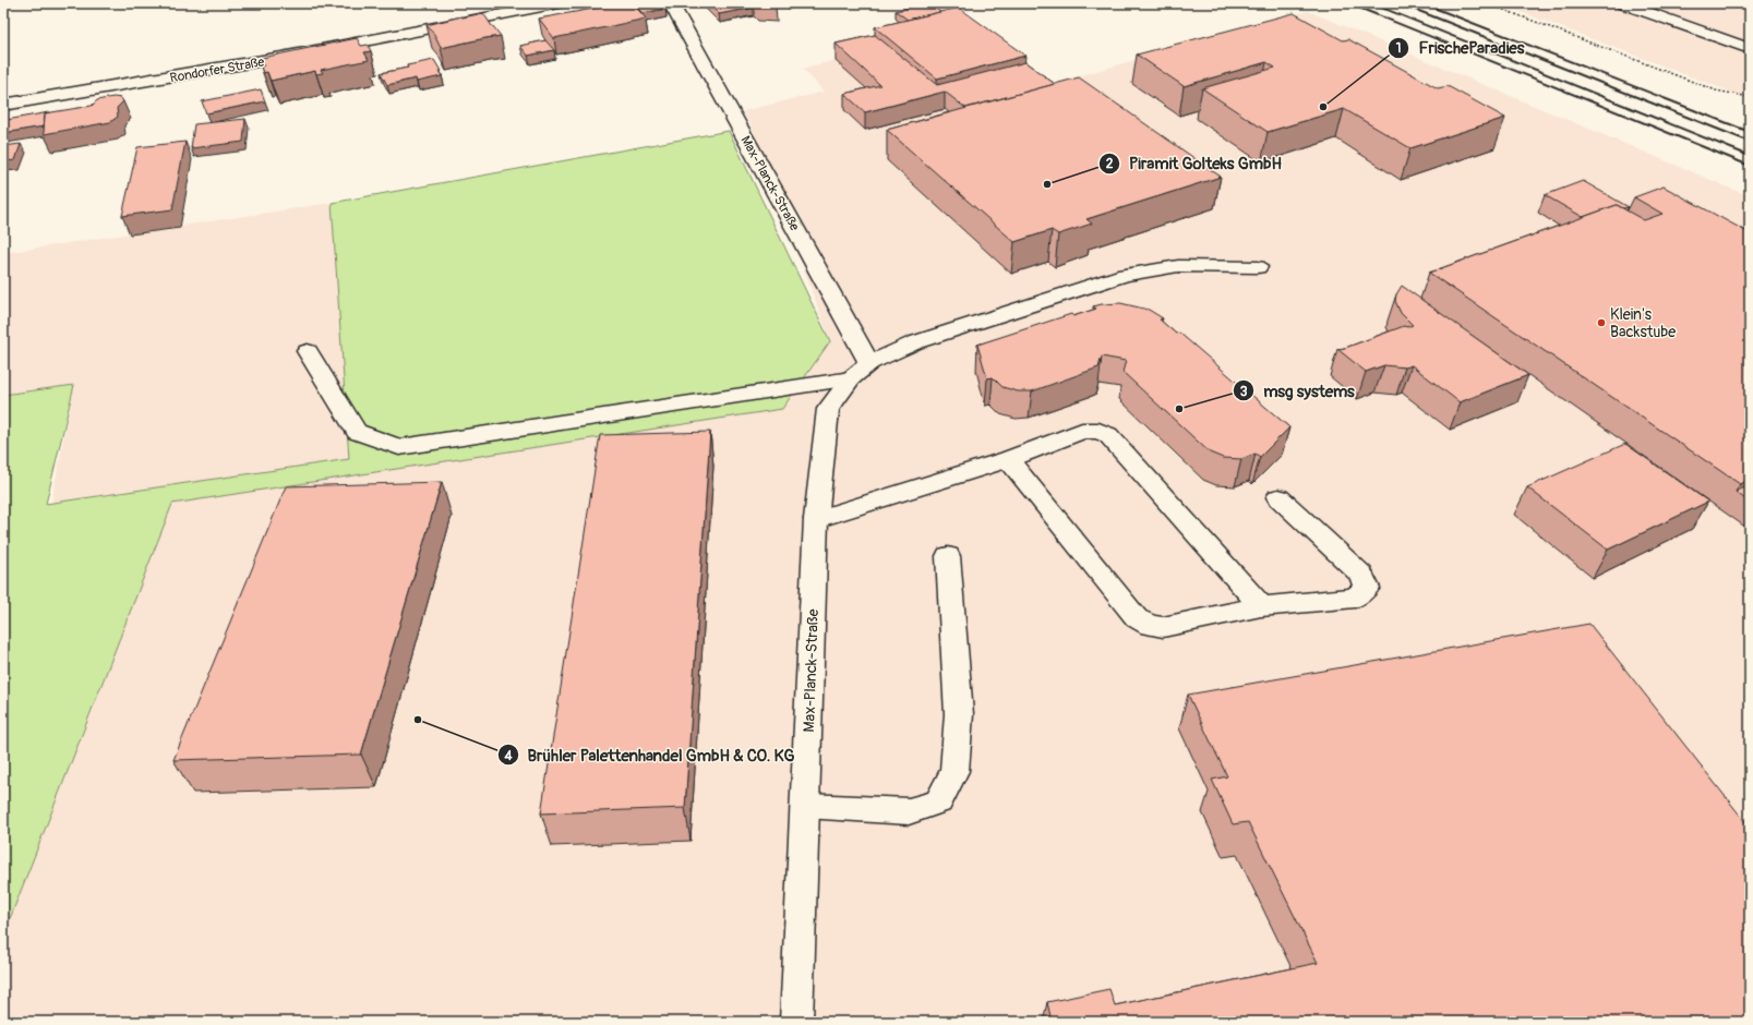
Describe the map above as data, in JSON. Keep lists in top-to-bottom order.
{
  "streets": {
    "street": ["Rondorfer Straße", "Max-Planck-Straße"]
  },
  "places": [
    "FrischeParadies",
    "Piramit Golteks GmbH",
    "Klein's Backstube",
    "msg systems",
    "Brühler Palettenhandel GmbH & CO. KG"
  ]
}
